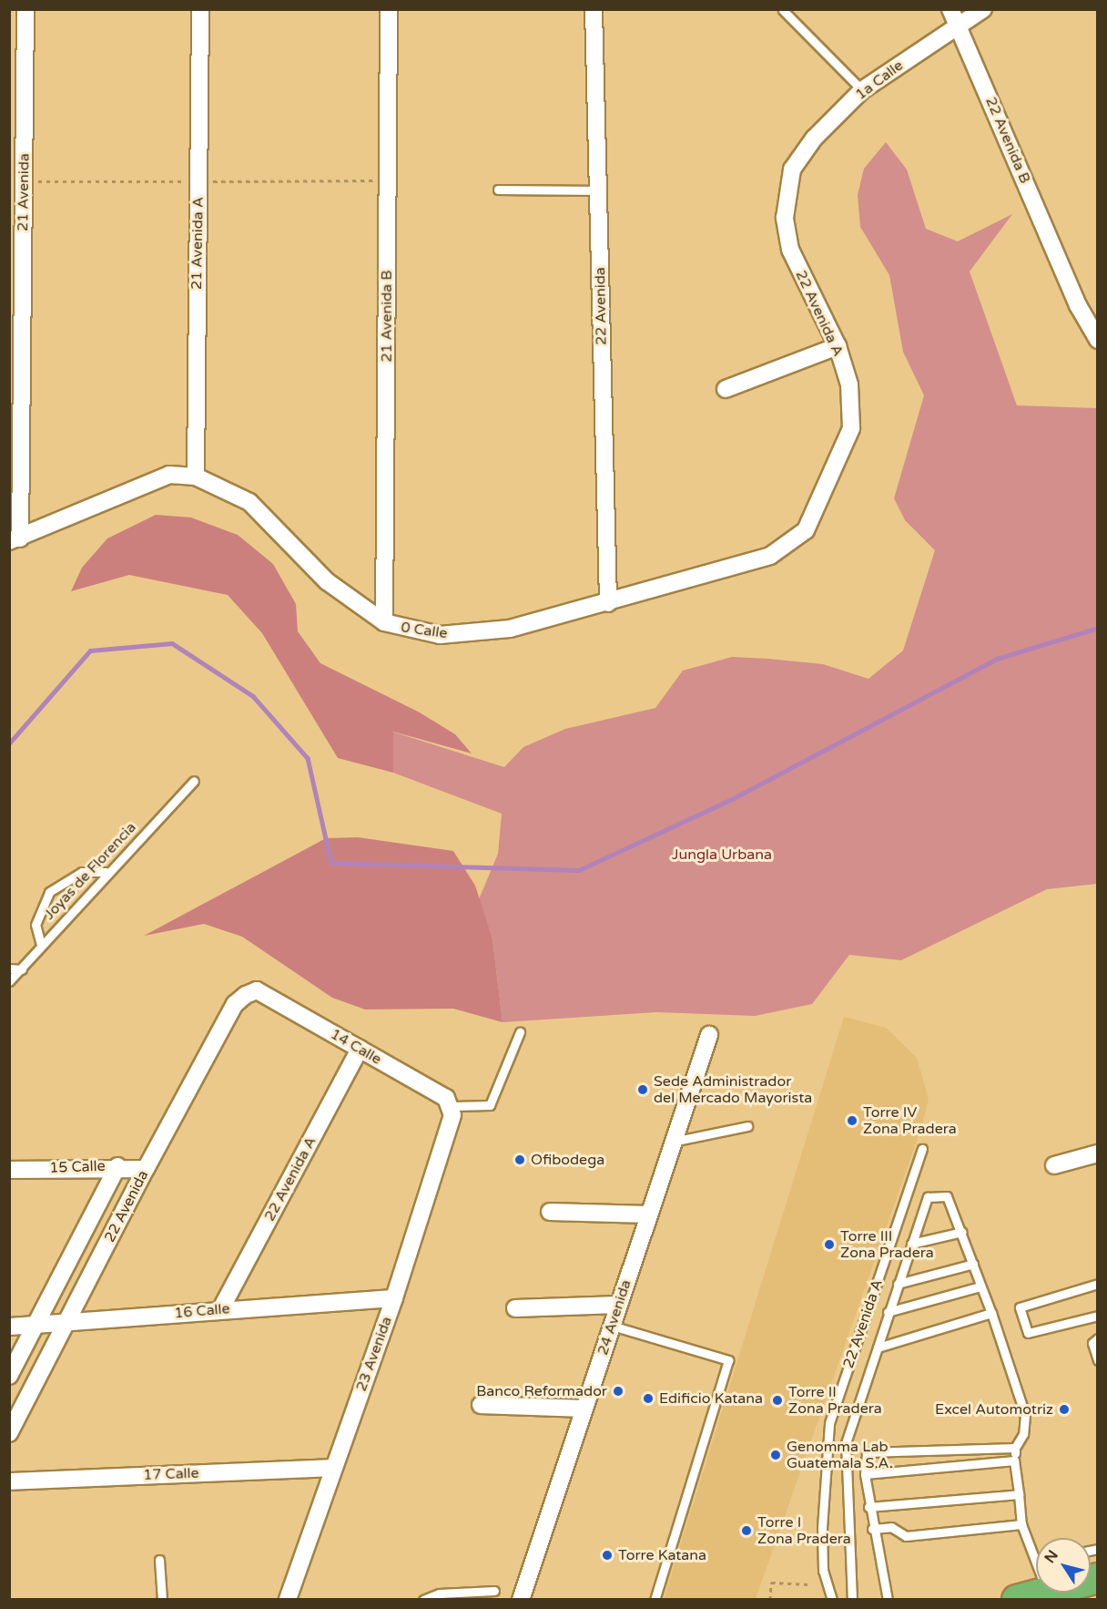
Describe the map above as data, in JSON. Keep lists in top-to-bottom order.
{
  "streets": {
    "street": [
      "1a Calle",
      "22 Avenida B",
      "21 Avenida",
      "21 Avenida A",
      "22 Avenida",
      "22 Avenida A",
      "21 Avenida B",
      "0 Calle",
      "14 Calle",
      "15 Calle",
      "16 Calle",
      "24 Avenida",
      "23 Avenida",
      "17 Calle"
    ],
    "lane": ["Joyas de Florencia"]
  },
  "crossings": [
    ["1a Calle", "22 Avenida B"],
    ["1a Calle", "22 Avenida A"],
    ["21 Avenida", "0 Calle"],
    ["21 Avenida A", "0 Calle"],
    ["22 Avenida", "0 Calle"],
    ["22 Avenida", "14 Calle"],
    ["22 Avenida", "15 Calle"],
    ["22 Avenida", "16 Calle"],
    ["22 Avenida A", "0 Calle"],
    ["22 Avenida A", "14 Calle"],
    ["22 Avenida A", "16 Calle"],
    ["21 Avenida B", "0 Calle"],
    ["14 Calle", "23 Avenida"],
    ["16 Calle", "23 Avenida"],
    ["23 Avenida", "17 Calle"]
  ],
  "parks": ["Jungla Urbana"],
  "places": [
    "Sede Administrador del Mercado Mayorista",
    "Torre IV Zona Pradera",
    "Ofibodega",
    "Torre III Zona Pradera",
    "Banco Reformador",
    "Edificio Katana",
    "Torre II Zona Pradera",
    "Excel Automotriz",
    "Genomma Lab Guatemala S.A.",
    "Torre I Zona Pradera",
    "Torre Katana"
  ],
  "north": "top left"
}
